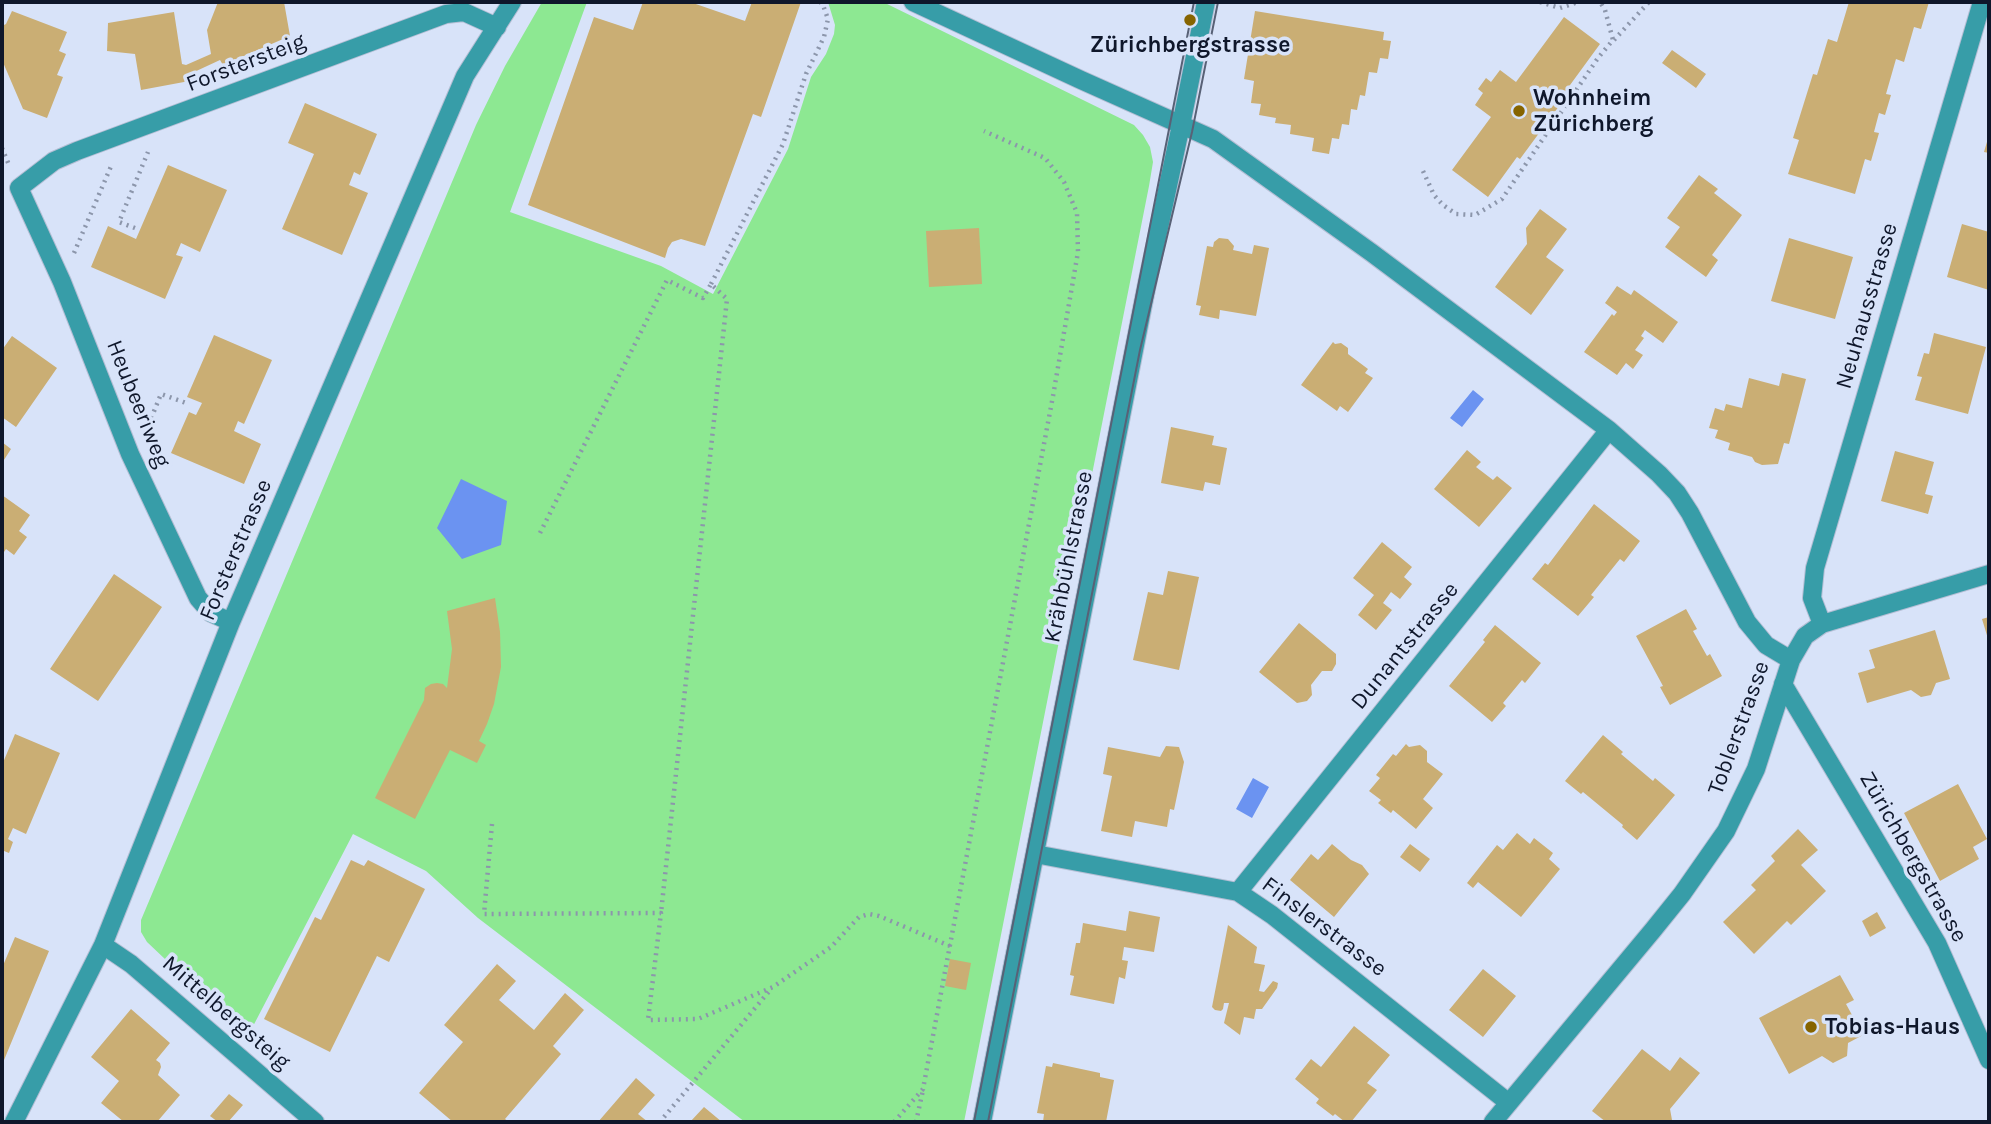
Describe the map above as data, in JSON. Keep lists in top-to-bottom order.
{
  "streets": {
    "street": [
      "Forstersteig",
      "Neuhausstrasse",
      "Heubeeriweg",
      "Forsterstrasse",
      "Krähbühlstrasse",
      "Dunantstrasse",
      "Toblerstrasse",
      "Zürichbergstrasse",
      "Finslerstrasse",
      "Mittelbergsteig"
    ]
  },
  "crossings": [
    ["Forstersteig", "Heubeeriweg"],
    ["Forstersteig", "Forsterstrasse"],
    ["Neuhausstrasse", "Toblerstrasse"],
    ["Heubeeriweg", "Forsterstrasse"],
    ["Forsterstrasse", "Mittelbergsteig"],
    ["Krähbühlstrasse", "Finslerstrasse"],
    ["Dunantstrasse", "Finslerstrasse"],
    ["Toblerstrasse", "Zürichbergstrasse"],
    ["Toblerstrasse", "Finslerstrasse"]
  ],
  "places": ["Zürichbergstrasse", "Wohnheim Zürichberg", "Tobias-Haus"]
}
